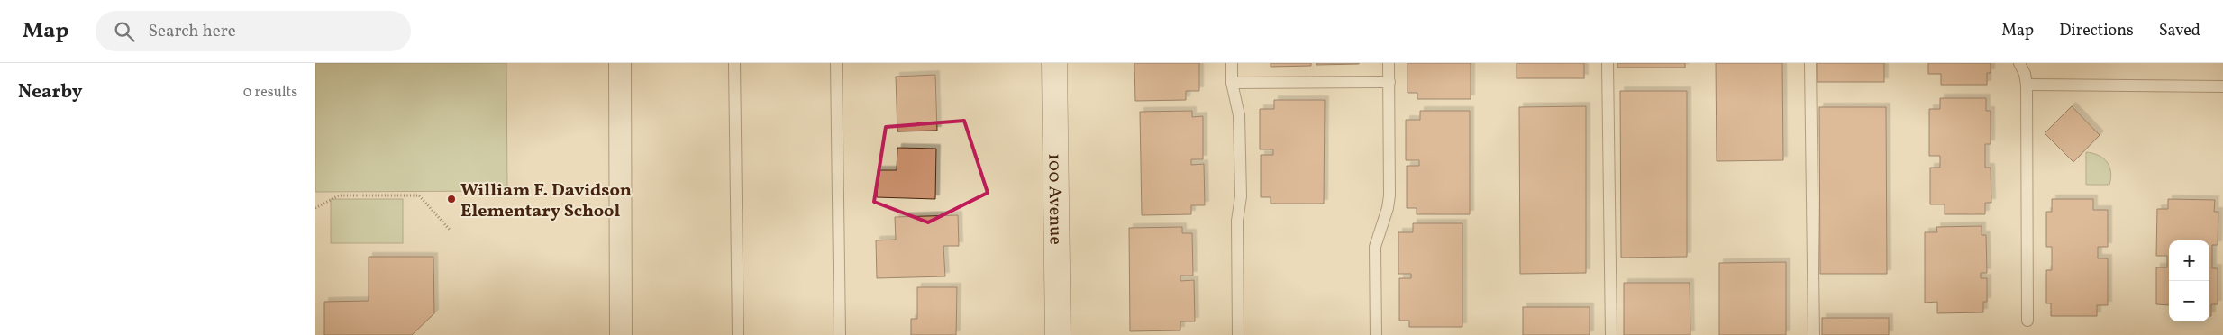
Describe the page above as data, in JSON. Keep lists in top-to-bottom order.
{
  "streets": {
    "main road": ["100 Avenue"]
  },
  "places": ["William F. Davidson Elementary School"],
  "page": {
    "header": "Map",
    "search": "Search here",
    "nav": ["Map", "Directions", "Saved"],
    "heading": ["Nearby", "0 results"],
    "map_buttons": ["+", "−"]
  }
}
